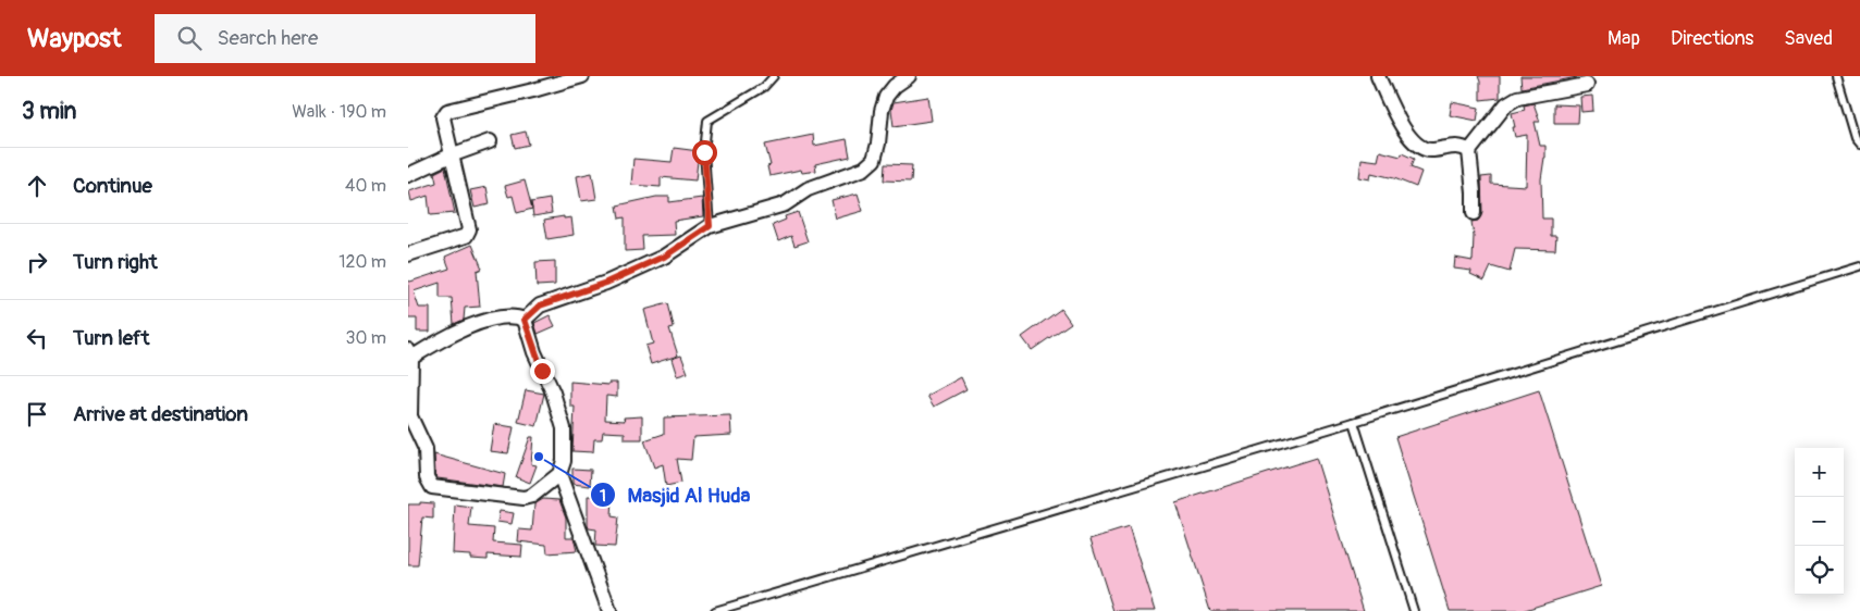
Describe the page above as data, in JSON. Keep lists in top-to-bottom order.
{
  "places": ["Masjid Al Huda"],
  "page": {
    "header": "Waypost",
    "search": "Search here",
    "nav": ["Map", "Directions", "Saved"],
    "heading": ["3 min", "Walk · 190 m"],
    "list": [
      ["Continue", "40 m"],
      ["Turn right", "120 m"],
      ["Turn left", "30 m"],
      "Arrive at destination"
    ],
    "map_buttons": ["+", "−"]
  }
}
